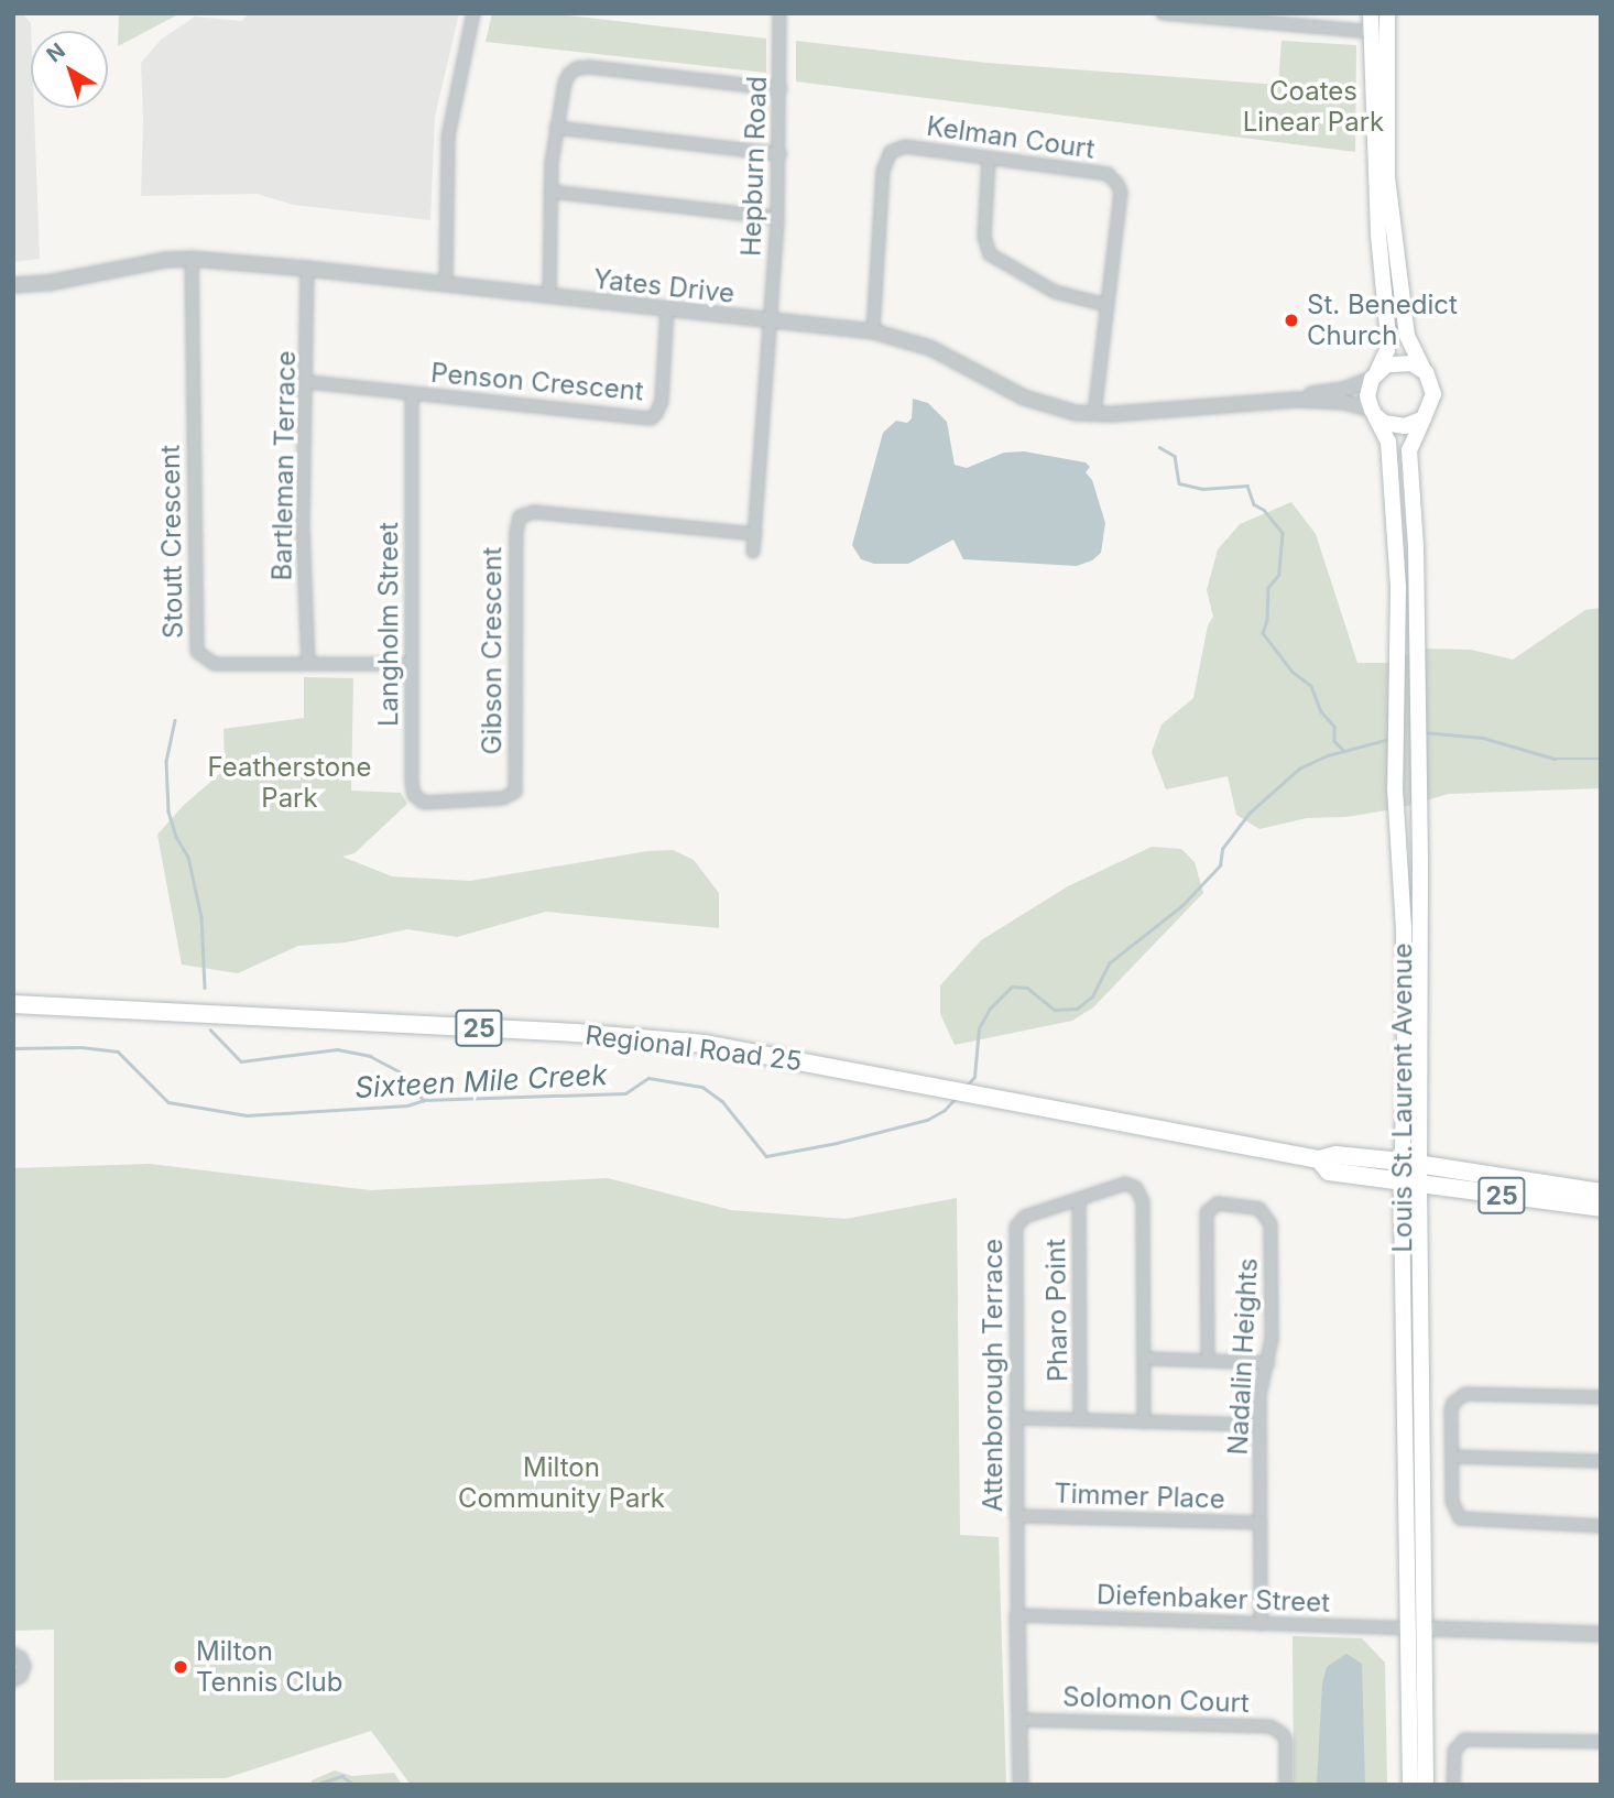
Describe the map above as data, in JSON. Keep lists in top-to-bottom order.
{
  "streets": {
    "main road": ["25", "Regional Road 25", "Louis St. Laurent Avenue"],
    "street": [
      "Kelman Court",
      "Hepburn Road",
      "Yates Drive",
      "Penson Crescent",
      "Bartleman Terrace",
      "Stoutt Crescent",
      "Langholm Street",
      "Gibson Crescent",
      "Pharo Point",
      "Nadalin Heights",
      "Attenborough Terrace",
      "Timmer Place",
      "Diefenbaker Street",
      "Solomon Court"
    ]
  },
  "crossings": [
    ["Kelman Court", "Yates Drive"],
    ["Hepburn Road", "Yates Drive"],
    ["Hepburn Road", "Gibson Crescent"],
    ["Yates Drive", "Penson Crescent"],
    ["Yates Drive", "Bartleman Terrace"],
    ["Yates Drive", "Stoutt Crescent"],
    ["Yates Drive", "Louis St. Laurent Avenue"],
    ["Penson Crescent", "Bartleman Terrace"],
    ["Penson Crescent", "Langholm Street"],
    ["Bartleman Terrace", "Stoutt Crescent"],
    ["Stoutt Crescent", "Langholm Street"],
    ["Langholm Street", "Gibson Crescent"],
    ["Regional Road 25", "Louis St. Laurent Avenue"],
    ["Louis St. Laurent Avenue", "Diefenbaker Street"],
    ["Pharo Point", "Attenborough Terrace"],
    ["Nadalin Heights", "Timmer Place"],
    ["Nadalin Heights", "Diefenbaker Street"],
    ["Attenborough Terrace", "Timmer Place"],
    ["Attenborough Terrace", "Diefenbaker Street"]
  ],
  "water": ["Sixteen Mile Creek"],
  "parks": ["Coates Linear Park", "Featherstone Park", "Milton Community Park"],
  "places": ["St. Benedict Church", "Milton Tennis Club"],
  "north": "top left"
}
